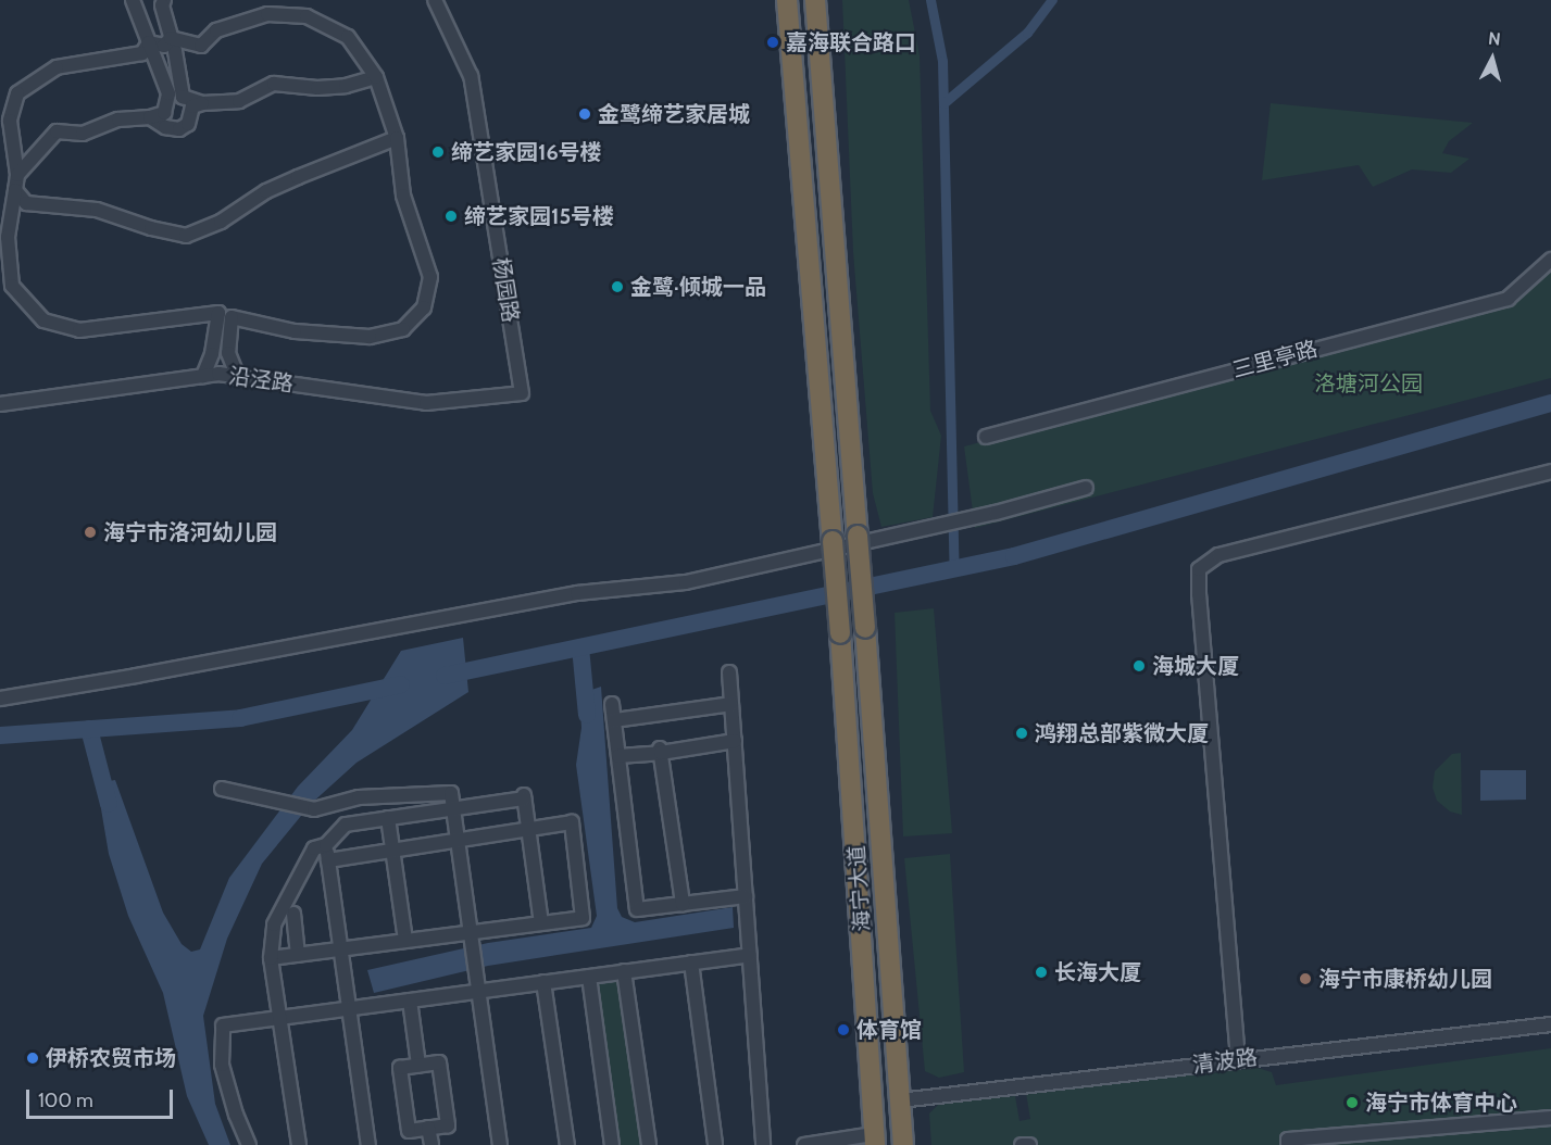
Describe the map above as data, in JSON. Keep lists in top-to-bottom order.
{
  "streets": {
    "highway": ["海宁大道"],
    "street": [
      "杨园路",
      "三里亭路",
      "沿泾路",
      "清波路"
    ]
  },
  "crossings": [
    ["杨园路", "沿泾路"],
    ["海宁大道", "清波路"]
  ],
  "parks": ["洛塘河公园"],
  "places": [
    "嘉海联合路口",
    "金鹭缔艺家居城",
    "缔艺家园16号楼",
    "缔艺家园15号楼",
    "金鹭·倾城一品",
    "海宁市洛河幼儿园",
    "海城大厦",
    "鸿翔总部紫微大厦",
    "长海大厦",
    "海宁市康桥幼儿园",
    "体育馆",
    "伊桥农贸市场",
    "海宁市体育中心"
  ],
  "scale_bar": "100 m",
  "north": "top"
}
